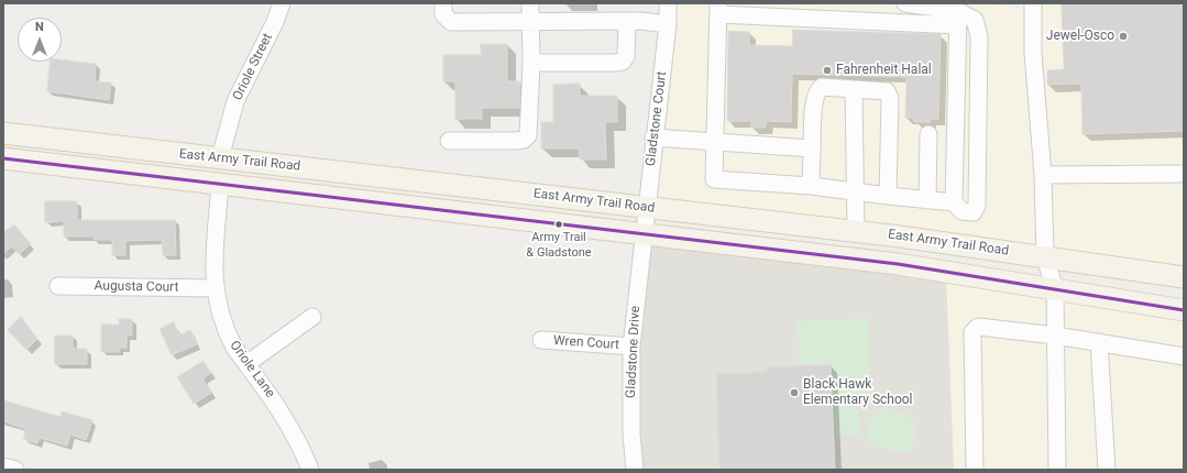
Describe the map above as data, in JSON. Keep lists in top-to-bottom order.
{
  "streets": {
    "main road": ["East Army Trail Road"],
    "street": [
      "Oriole Street",
      "Gladstone Court",
      "Augusta Court",
      "Wren Court",
      "Gladstone Drive",
      "Oriole Lane"
    ]
  },
  "crossings": [
    ["Oriole Street", "East Army Trail Road"],
    ["Gladstone Court", "East Army Trail Road"],
    ["Gladstone Court", "Gladstone Drive"],
    ["East Army Trail Road", "Gladstone Drive"],
    ["East Army Trail Road", "Oriole Lane"],
    ["Augusta Court", "Oriole Lane"],
    ["Wren Court", "Gladstone Drive"]
  ],
  "places": [
    "Jewel-Osco",
    "Fahrenheit Halal",
    "Army Trail & Gladstone",
    "Black Hawk Elementary School"
  ],
  "north": "top"
}
